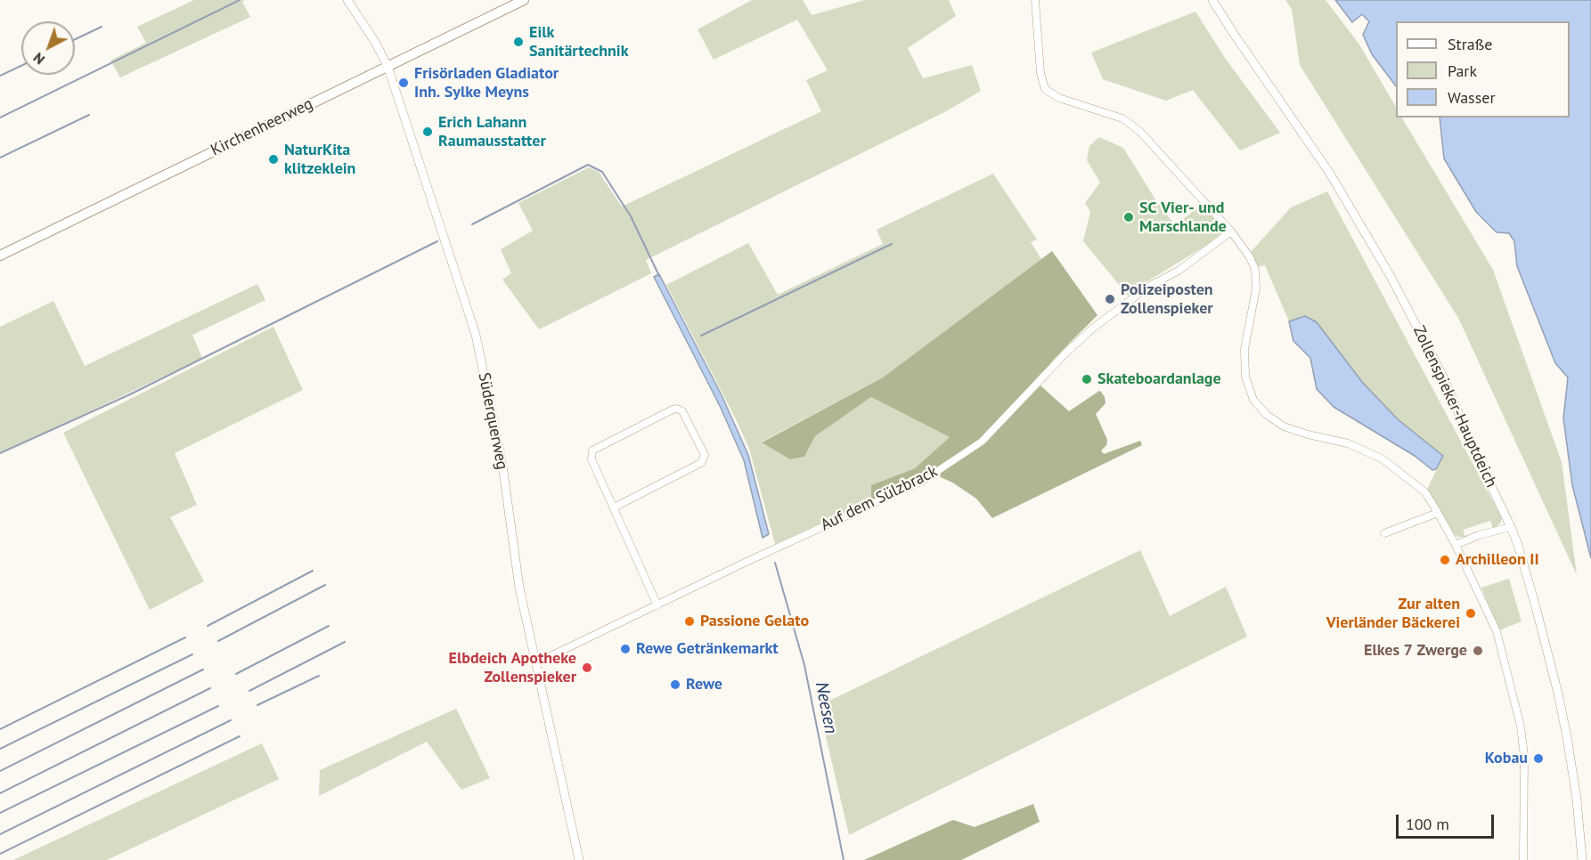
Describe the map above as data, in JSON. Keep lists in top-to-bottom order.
{
  "streets": {
    "main road": ["Kirchenheerweg"],
    "street": ["Zollenspieker-Hauptdeich", "Süderquerweg", "Auf dem Sülzbrack"]
  },
  "crossings": [
    ["Kirchenheerweg", "Süderquerweg"],
    ["Süderquerweg", "Auf dem Sülzbrack"]
  ],
  "water": ["Neesen"],
  "places": [
    "Eilk Sanitärtechnik",
    "Frisörladen Gladiator Inh. Sylke Meyns",
    "Erich Lahann Raumausstatter",
    "NaturKita klitzeklein",
    "SC Vier- und Marschlande",
    "Polizeiposten Zollenspieker",
    "Skateboardanlage",
    "Archilleon II",
    "Zur alten Vierländer Bäckerei",
    "Passione Gelato",
    "Rewe Getränkemarkt",
    "Elkes 7 Zwerge",
    "Elbdeich Apotheke Zollenspieker",
    "Rewe",
    "Kobau"
  ],
  "legend": ["Straße", "Park", "Wasser"],
  "scale_bar": "100 m",
  "north": "bottom left"
}
